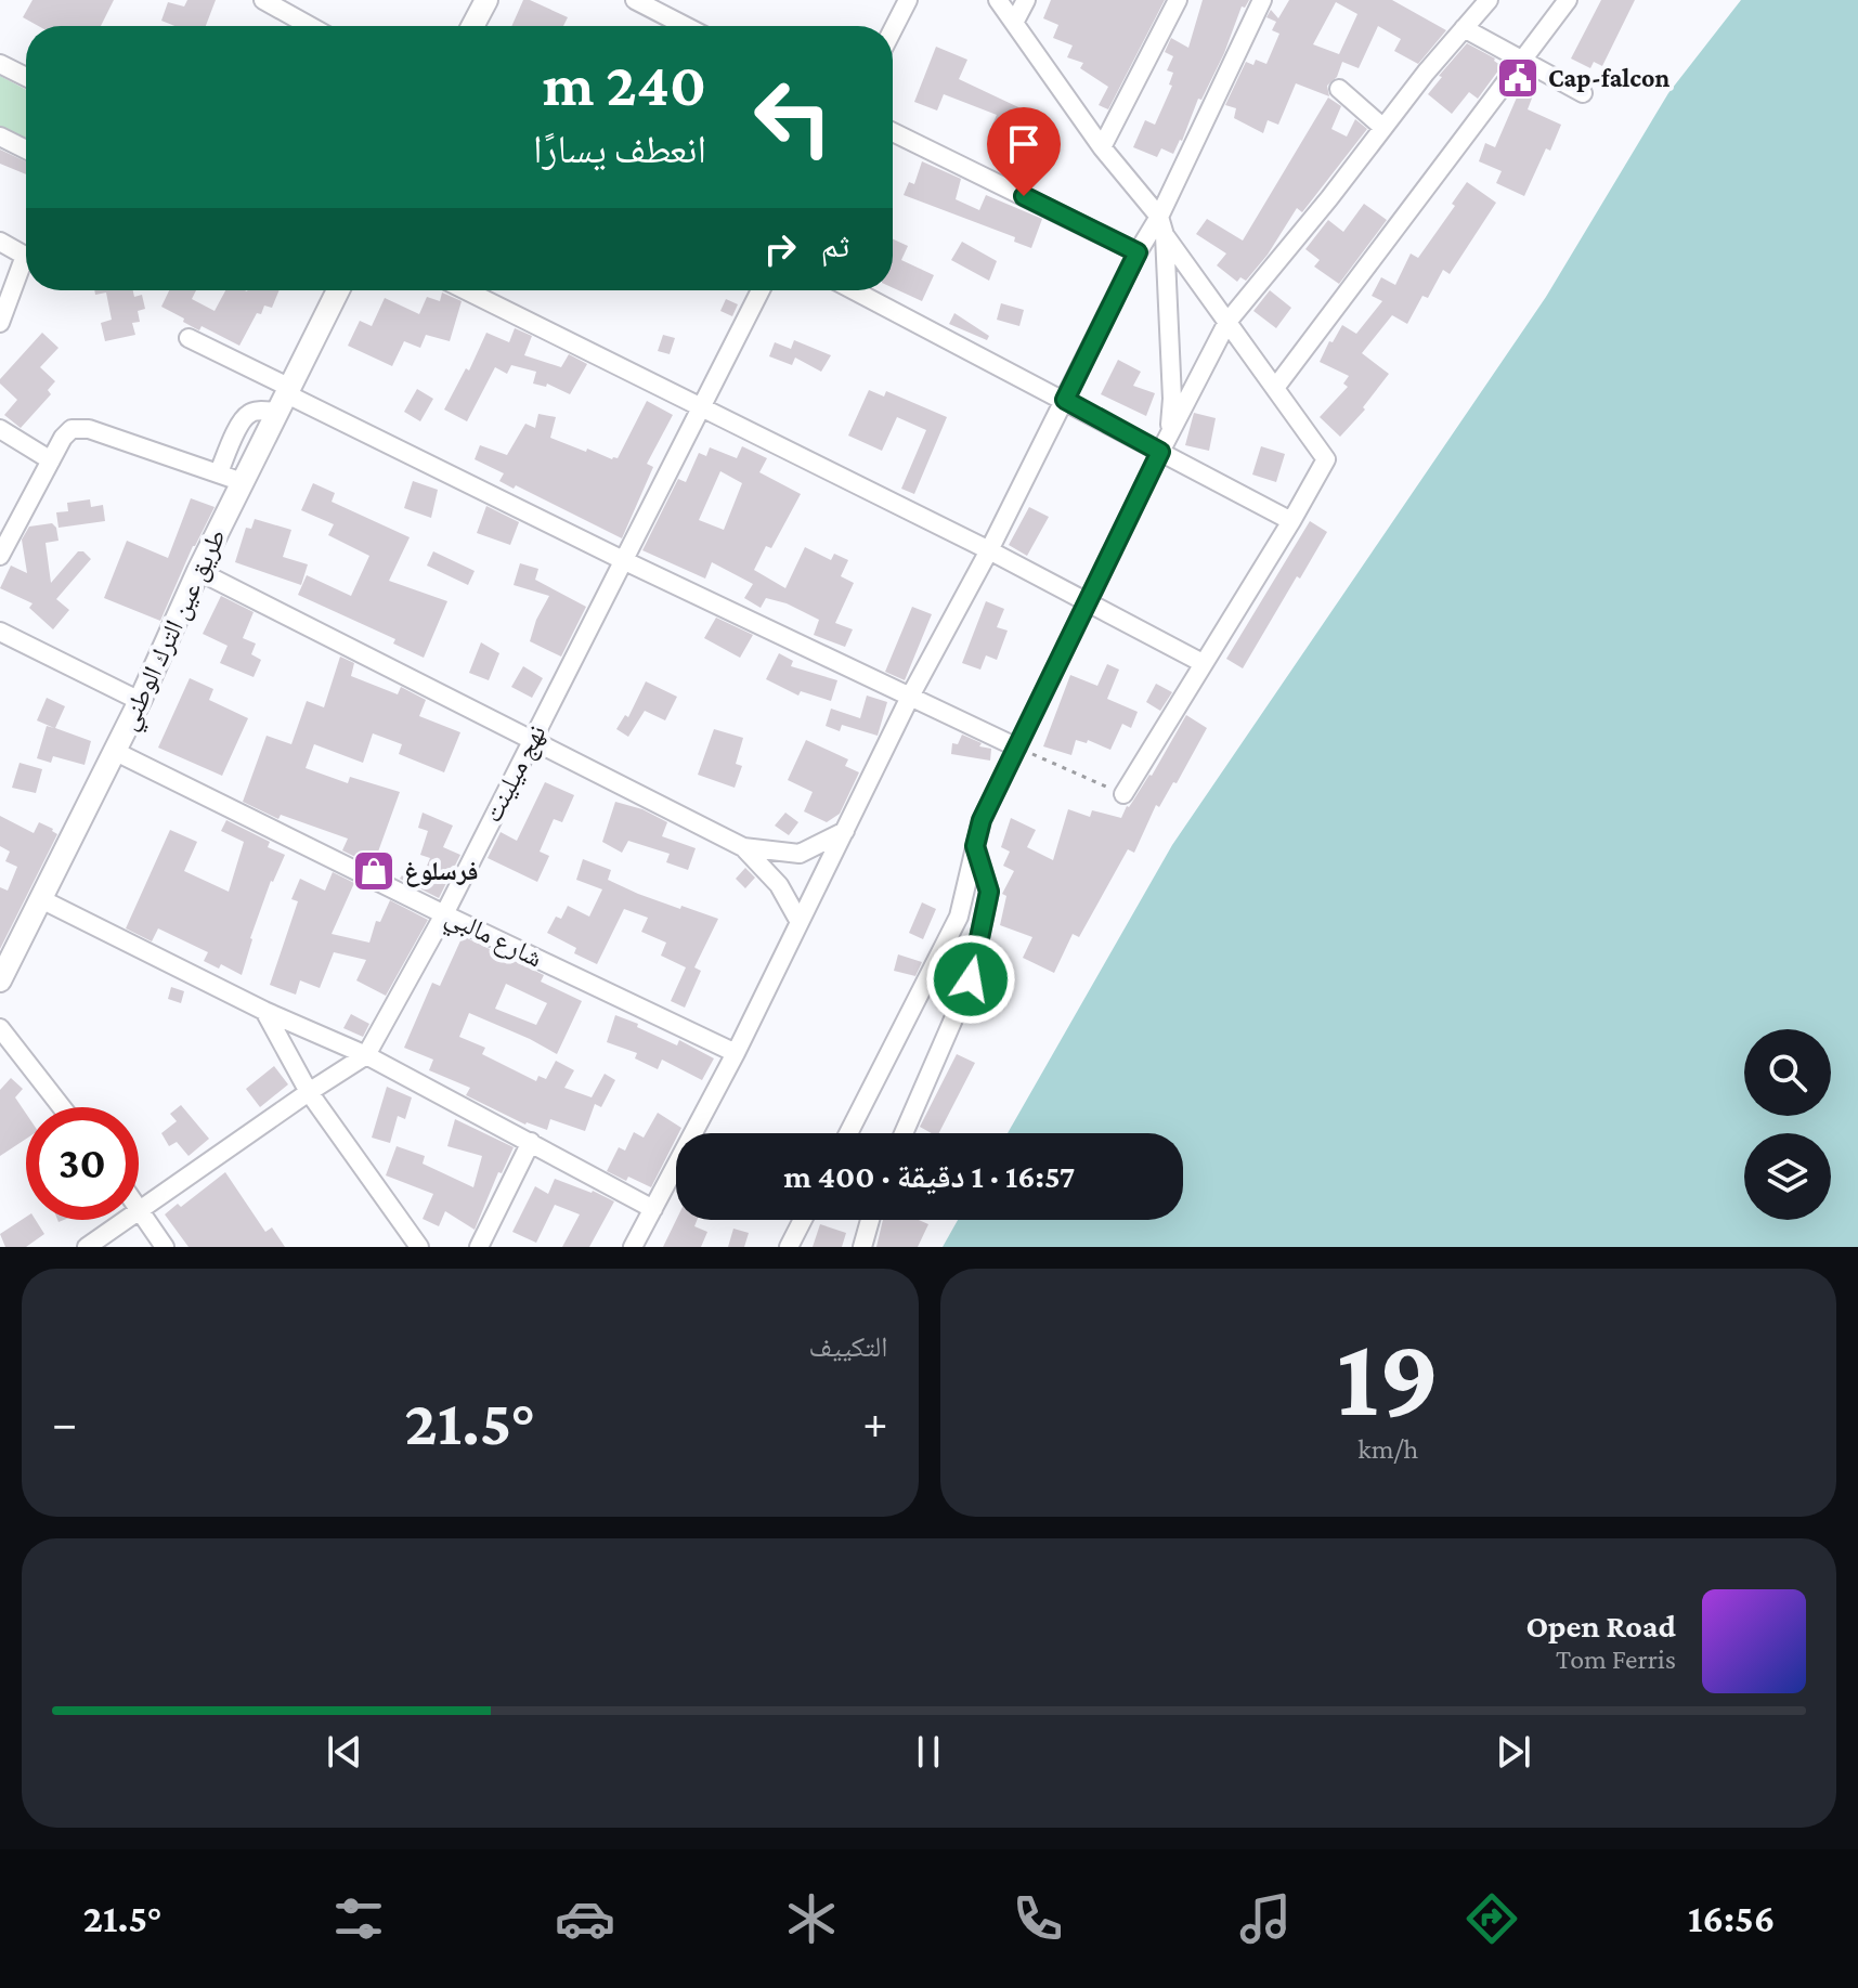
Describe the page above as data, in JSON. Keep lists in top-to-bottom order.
{
  "streets": {
    "main road": ["طريق عين الترك الوطني"],
    "street": ["نهج ميلينت", "شارع مالبي"]
  },
  "crossings": [
    ["طريق عين الترك الوطني", "شارع مالبي"],
    ["نهج ميلينت", "شارع مالبي"]
  ],
  "places": {
    "public building": ["Cap-falcon"],
    "shop": ["فرسلوغ"]
  },
  "page": {
    "turn": ["240 m", "انعطف يسارًا"],
    "then": "ثم",
    "limit": "30",
    "trip": "16:57 · 1 دقيقة · 400 m",
    "tile": [
      ["19", "km/h"],
      "التكييف"
    ],
    "heat": ["−", "21.5°", "+"],
    "song": ["Open Road", "Tom Ferris"],
    "tabs": ["16:56", "21.5°"]
  }
}
